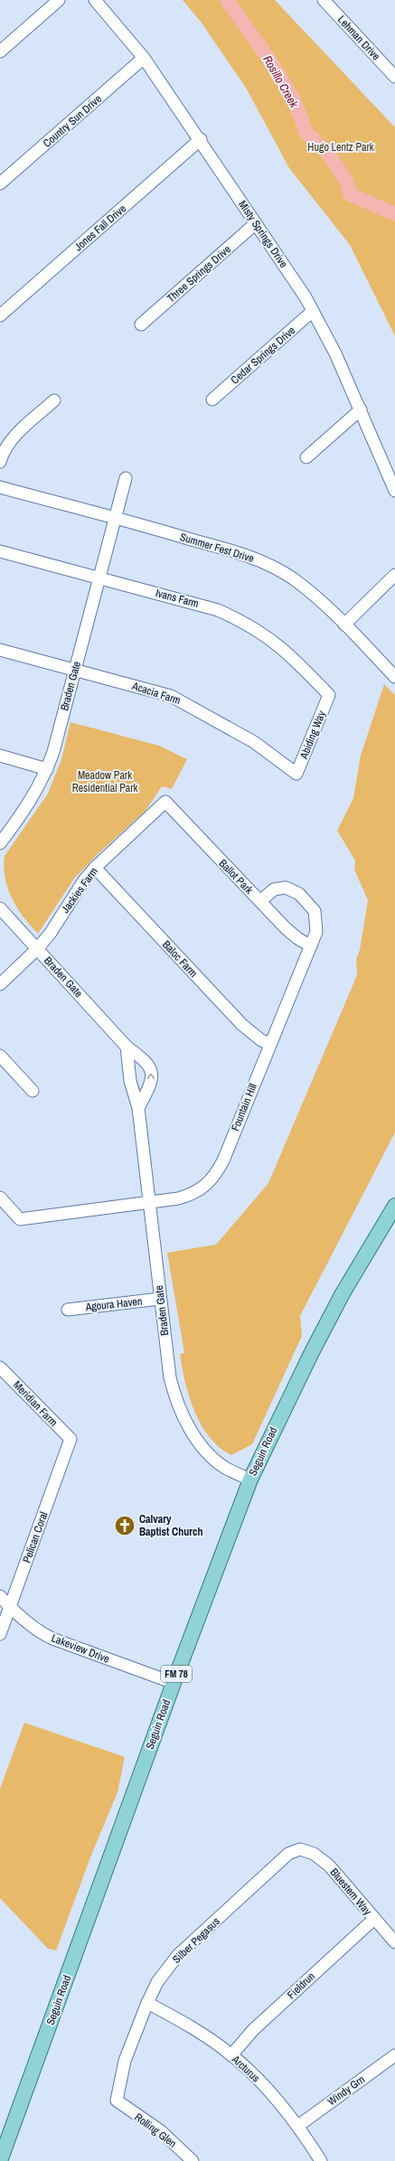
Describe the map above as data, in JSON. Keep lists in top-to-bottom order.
{
  "streets": {
    "main road": ["Seguin Road", "FM 78"],
    "street": [
      "Lehman Drive",
      "Country Sun Drive",
      "Jones Fall Drive",
      "Misty Springs Drive",
      "Three Springs Drive",
      "Cedar Springs Drive",
      "Summer Fest Drive",
      "Ivans Farm",
      "Braden Gate",
      "Acacia Farm",
      "Abiding Way",
      "Ballot Park",
      "Jackies Farm",
      "Baloc Farm",
      "Fountain Hill",
      "Agoura Haven",
      "Meridian Farm",
      "Pelican Coral",
      "Lakeview Drive",
      "Bluestem Way",
      "Silber Pegasus",
      "Fieldrun",
      "Arcturus",
      "Windy Grn",
      "Rolling Glen"
    ]
  },
  "crossings": [
    ["Country Sun Drive", "Misty Springs Drive"],
    ["Jones Fall Drive", "Misty Springs Drive"],
    ["Misty Springs Drive", "Three Springs Drive"],
    ["Misty Springs Drive", "Cedar Springs Drive"],
    ["Summer Fest Drive", "Braden Gate"],
    ["Ivans Farm", "Braden Gate"],
    ["Ivans Farm", "Abiding Way"],
    ["Braden Gate", "Acacia Farm"],
    ["Braden Gate", "Jackies Farm"],
    ["Braden Gate", "Fountain Hill"],
    ["Braden Gate", "Agoura Haven"],
    ["Braden Gate", "Seguin Road"],
    ["Acacia Farm", "Abiding Way"],
    ["Ballot Park", "Jackies Farm"],
    ["Ballot Park", "Fountain Hill"],
    ["Jackies Farm", "Baloc Farm"],
    ["Baloc Farm", "Fountain Hill"],
    ["Meridian Farm", "Pelican Coral"],
    ["Seguin Road", "Lakeview Drive"],
    ["Pelican Coral", "Lakeview Drive"],
    ["Bluestem Way", "Silber Pegasus"],
    ["Bluestem Way", "Fieldrun"],
    ["Silber Pegasus", "Arcturus"],
    ["Silber Pegasus", "Rolling Glen"],
    ["Fieldrun", "Arcturus"],
    ["Arcturus", "Windy Grn"]
  ],
  "water": ["Rosillo Creek"],
  "parks": ["Hugo Lentz Park", "Meadow Park Residential Park"],
  "places": {
    "church": ["Calvary Baptist Church"]
  }
}
